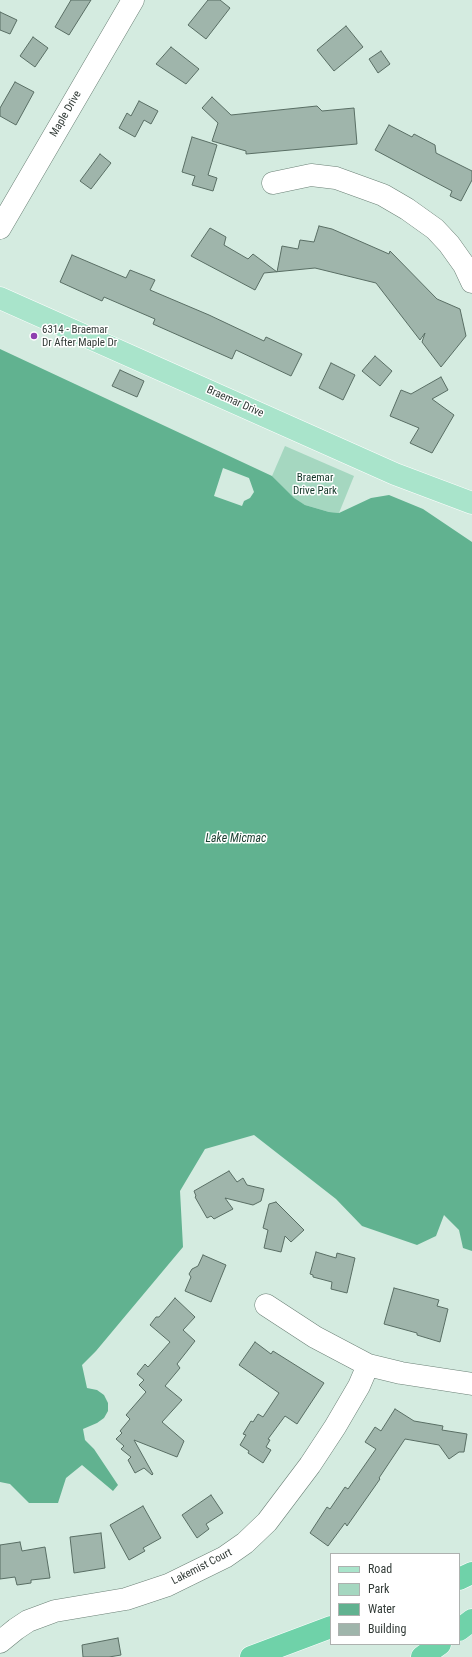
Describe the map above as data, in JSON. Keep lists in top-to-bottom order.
{
  "streets": {
    "main road": ["Braemar Drive"],
    "street": ["Maple Drive", "Lakemist Court"]
  },
  "water": ["Lake Micmac"],
  "parks": ["Braemar Drive Park"],
  "places": ["6314 - Braemar Dr After Maple Dr"],
  "legend": [
    "Road",
    "Park",
    "Water",
    "Building"
  ]
}
